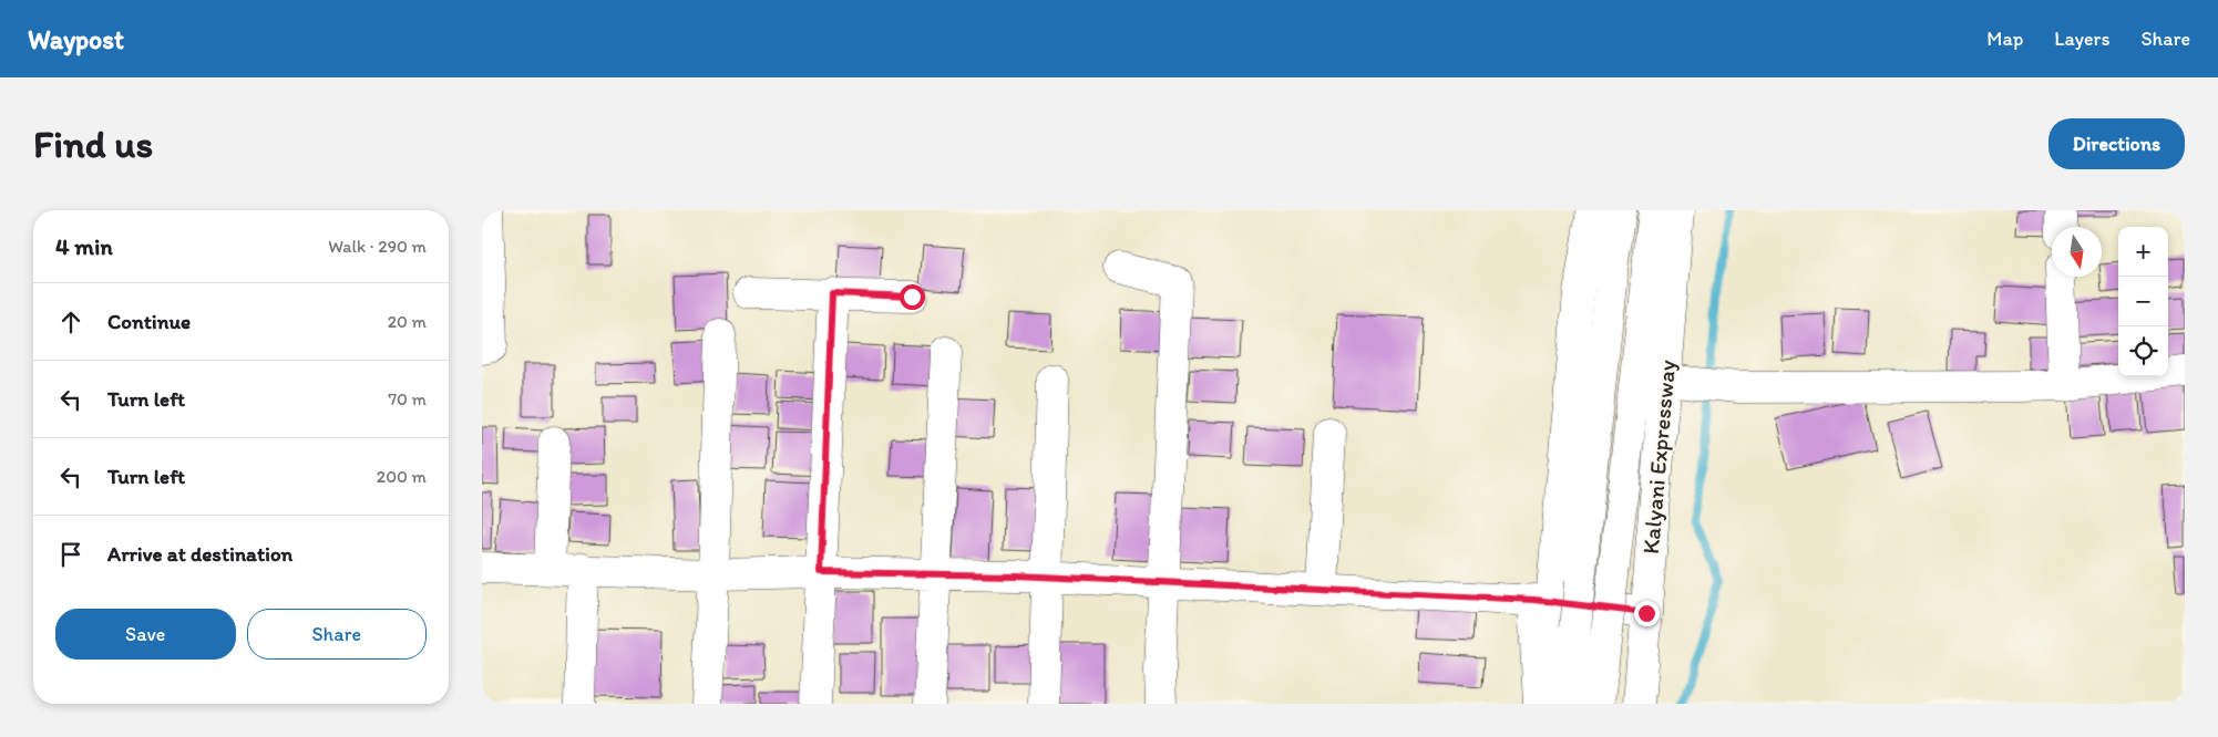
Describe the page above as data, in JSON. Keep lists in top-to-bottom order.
{
  "streets": {
    "main road": ["Kalyani Expressway"]
  },
  "north": "bottom",
  "page": {
    "header": "Waypost",
    "nav": ["Map", "Layers", "Share"],
    "buttons": [
      "Directions",
      ["Save", "Share"]
    ],
    "title": "Find us",
    "heading": ["4 min", "Walk · 290 m"],
    "map_buttons": ["+", "−"],
    "list": [
      ["Continue", "20 m"],
      ["Turn left", "70 m"],
      ["Turn left", "200 m"],
      "Arrive at destination"
    ]
  }
}
